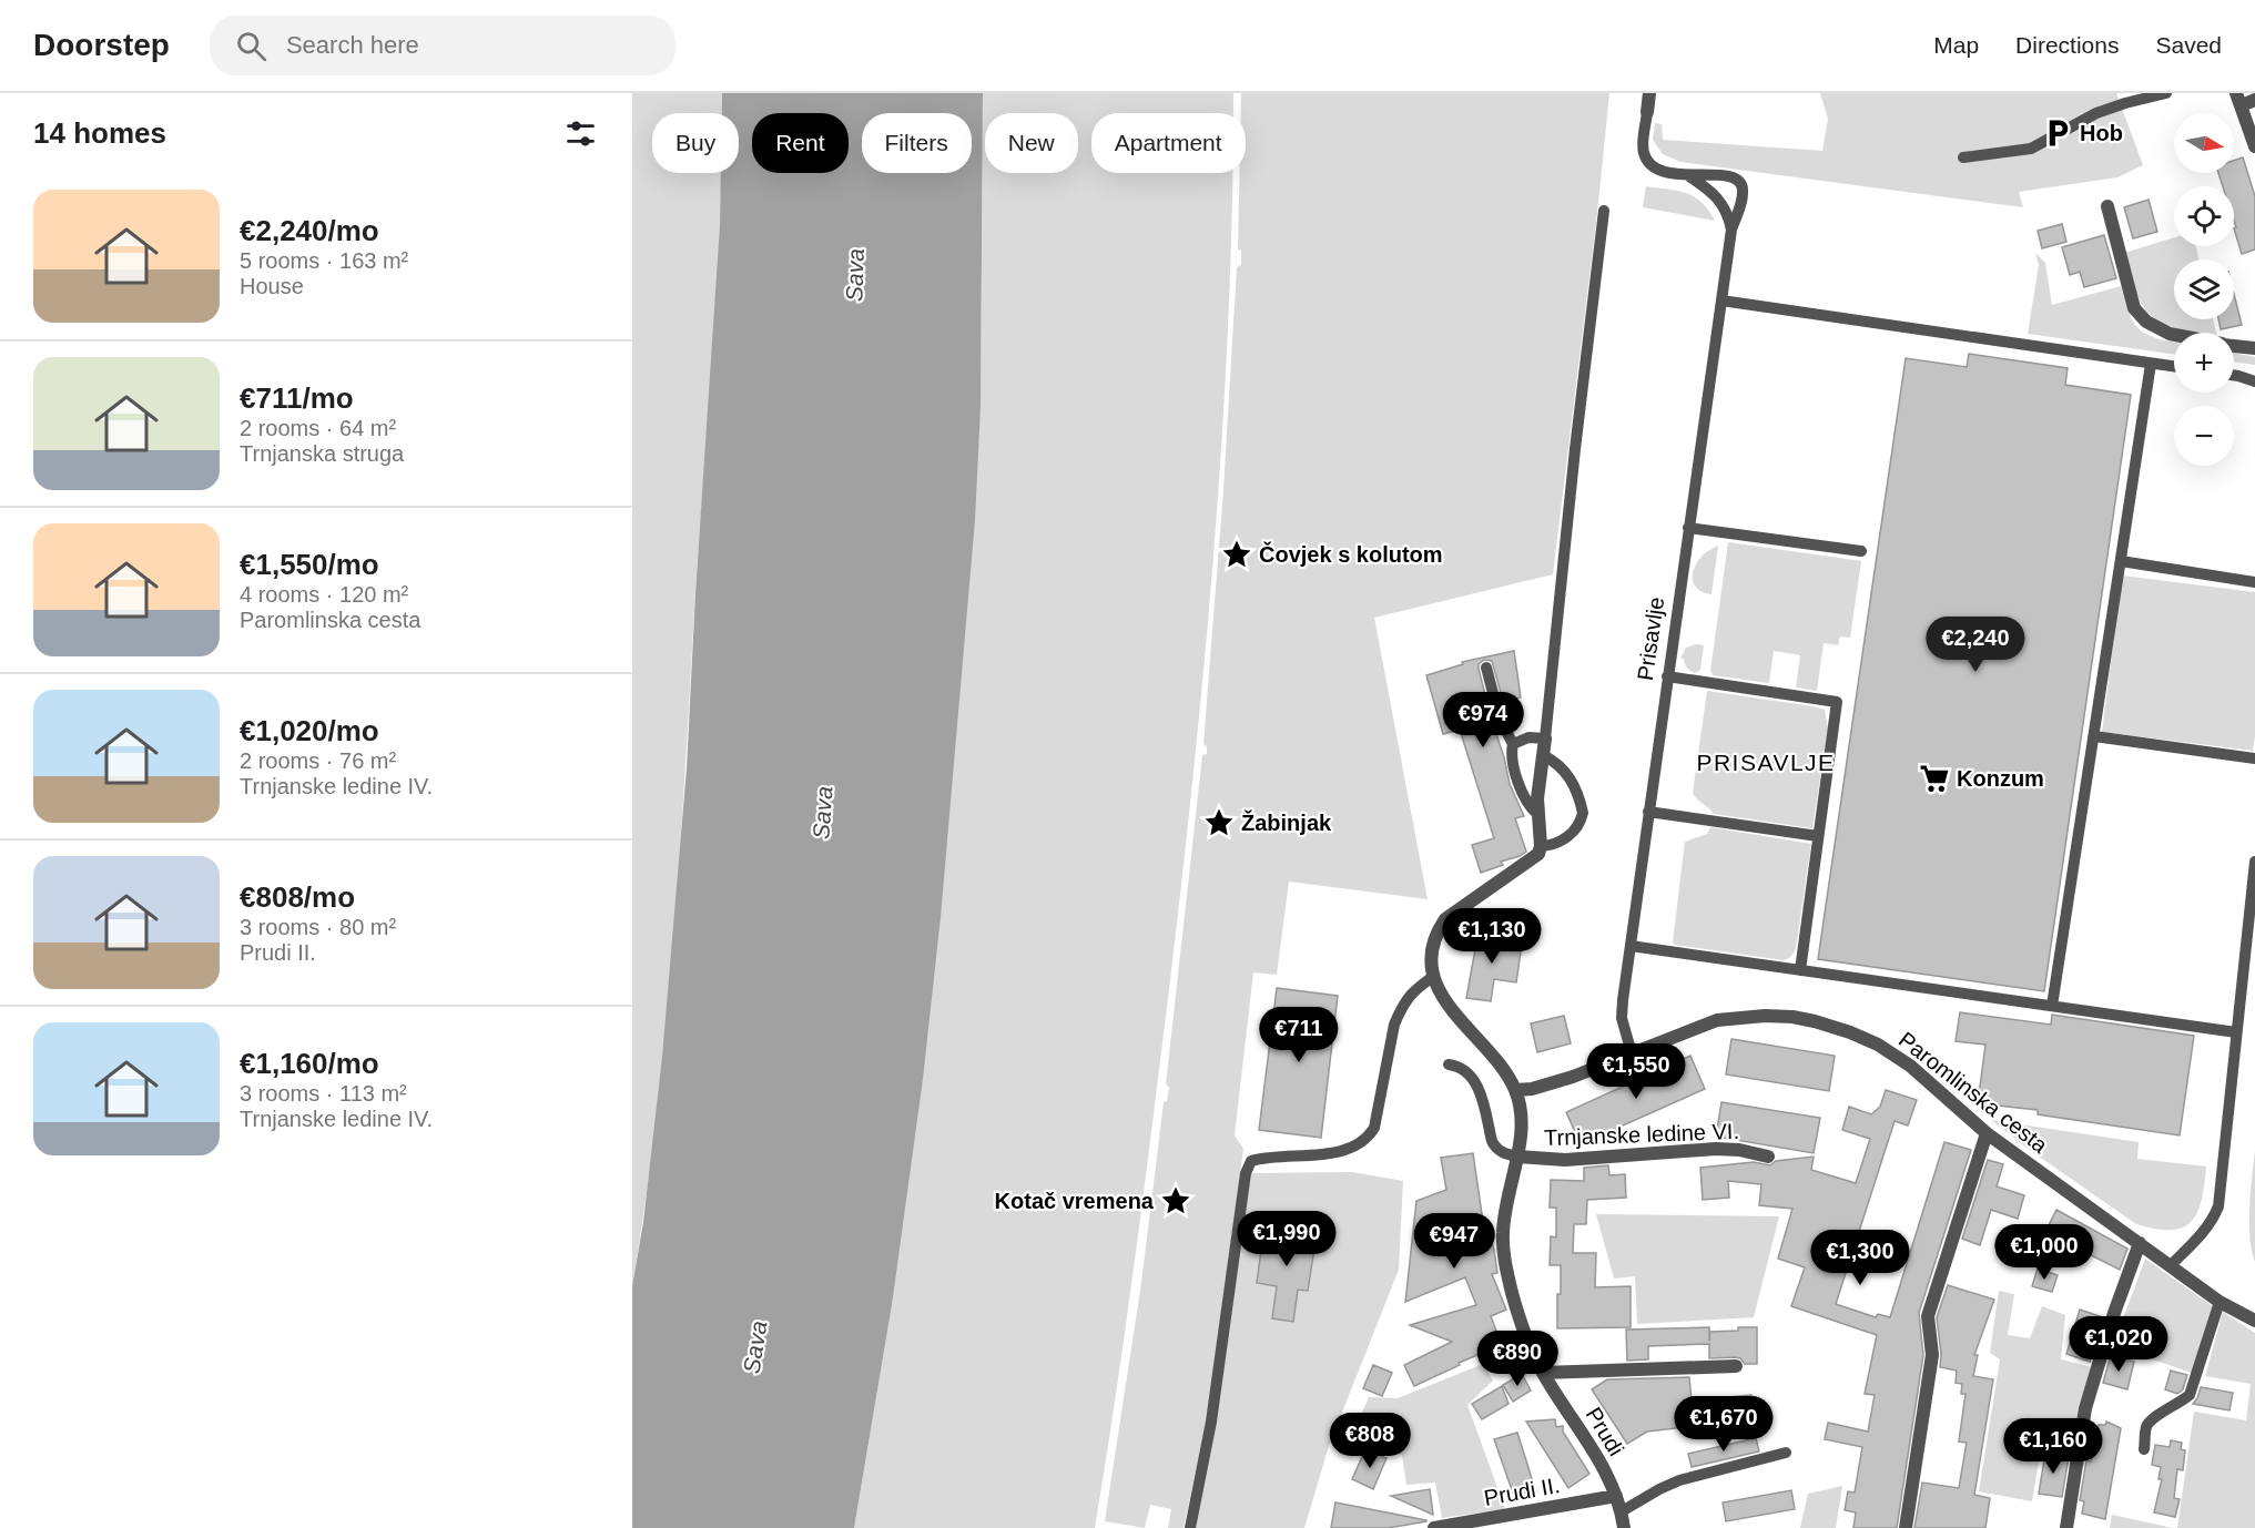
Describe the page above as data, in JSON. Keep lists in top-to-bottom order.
{
  "streets": {
    "street": [
      "Prisavlje",
      "Paromlinska cesta",
      "Trnjanske ledine VI.",
      "Prudi",
      "Prudi II."
    ]
  },
  "crossings": [
    ["Prisavlje", "Paromlinska cesta"],
    ["Paromlinska cesta", "Prudi"],
    ["Trnjanske ledine VI.", "Prudi"],
    ["Prudi", "Prudi II."]
  ],
  "districts": ["PRISAVLJE"],
  "water": ["Sava"],
  "places": {
    "parking": ["Hob"],
    "place": ["Čovjek s kolutom", "Žabinjak", "Kotač vremena"],
    "supermarket": ["Konzum"]
  },
  "north": "right",
  "page": {
    "header": "Doorstep",
    "search": "Search here",
    "nav": ["Map", "Directions", "Saved"],
    "heading": "14 homes",
    "map_buttons": ["+", "−"],
    "chip": [
      "Buy",
      "Rent",
      "Filters",
      "New",
      "Apartment"
    ],
    "list": [
      {
        "name": "€2,240/mo",
        "note": "5 rooms · 163 m² · House"
      },
      {
        "name": "€711/mo",
        "note": "2 rooms · 64 m² · Trnjanska struga"
      },
      {
        "name": "€1,550/mo",
        "note": "4 rooms · 120 m² · Paromlinska cesta"
      },
      {
        "name": "€1,020/mo",
        "note": "2 rooms · 76 m² · Trnjanske ledine IV."
      },
      {
        "name": "€808/mo",
        "note": "3 rooms · 80 m² · Prudi II."
      },
      {
        "name": "€1,160/mo",
        "note": "3 rooms · 113 m² · Trnjanske ledine IV."
      }
    ],
    "price": [
      "€2,240",
      "€974",
      "€1,130",
      "€711",
      "€1,550",
      "€1,990",
      "€947",
      "€1,000",
      "€1,300",
      "€1,020",
      "€890",
      "€1,670",
      "€808",
      "€1,160"
    ]
  }
}
